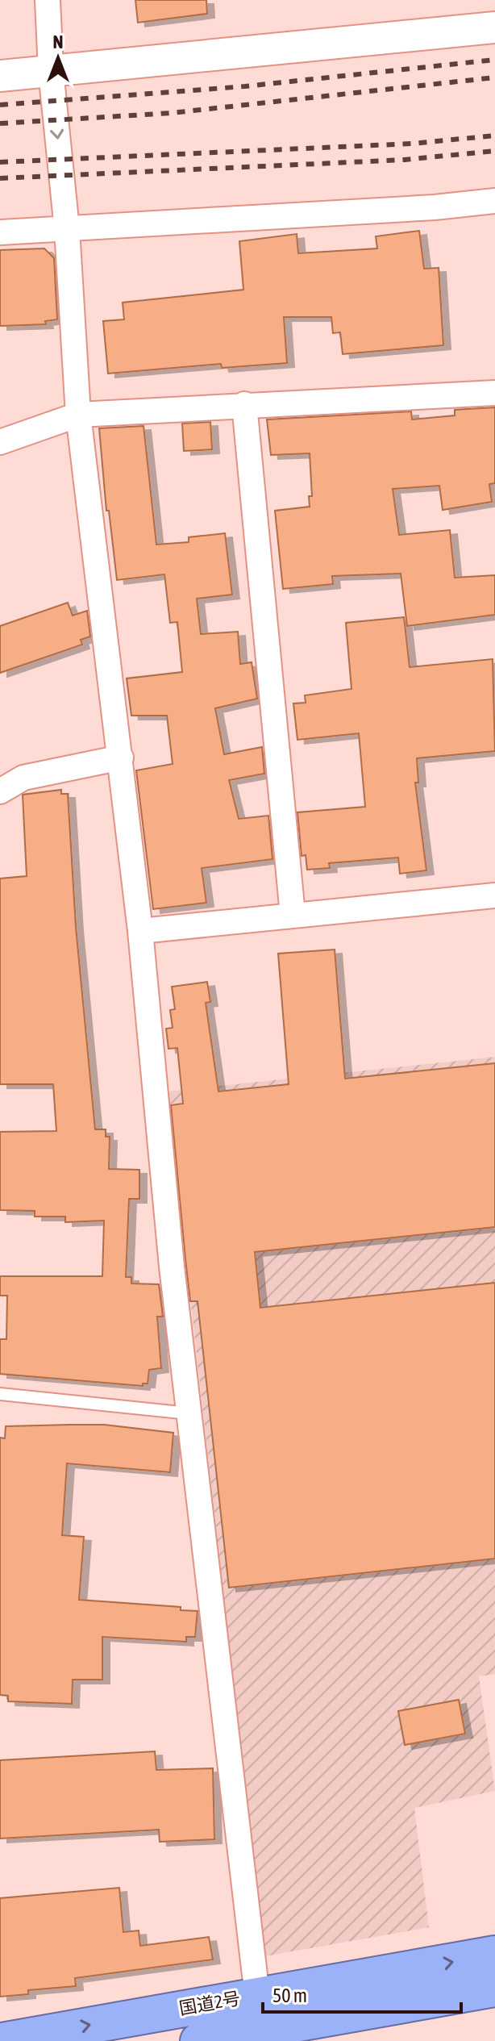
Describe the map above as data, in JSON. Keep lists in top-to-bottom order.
{
  "streets": {
    "highway": ["国道2号"]
  },
  "scale_bar": "50 m",
  "north": "top"
}
